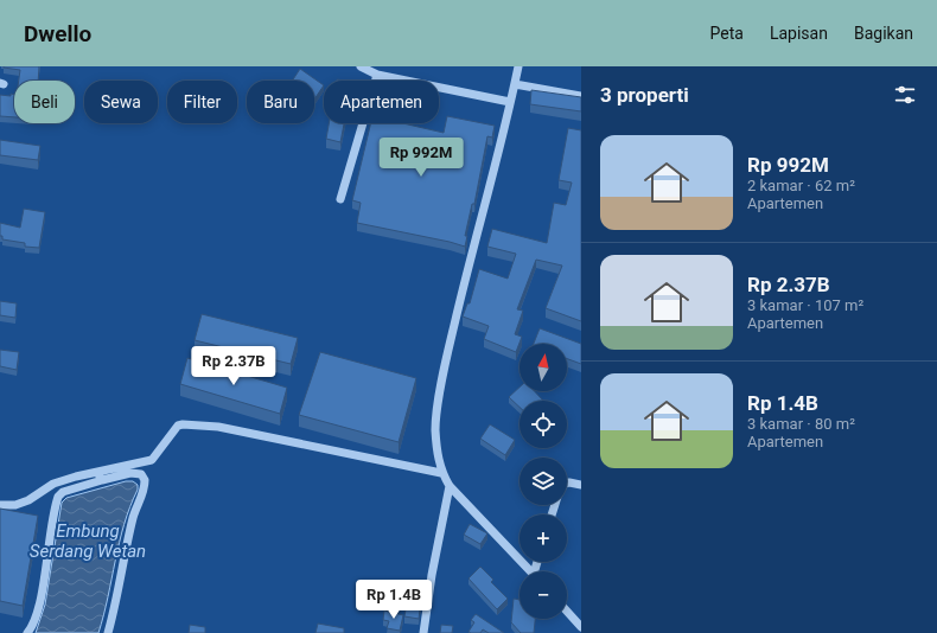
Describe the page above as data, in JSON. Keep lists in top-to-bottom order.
{
  "water": ["Embung Serdang Wetan"],
  "north": "top",
  "page": {
    "header": "Dwello",
    "nav": ["Peta", "Lapisan", "Bagikan"],
    "heading": "3 properti",
    "chip": [
      "Beli",
      "Sewa",
      "Filter",
      "Baru",
      "Apartemen"
    ],
    "list": [
      {
        "name": "Rp 992M",
        "note": "2 kamar · 62 m² · Apartemen"
      },
      {
        "name": "Rp 2.37B",
        "note": "3 kamar · 107 m² · Apartemen"
      },
      {
        "name": "Rp 1.4B",
        "note": "3 kamar · 80 m² · Apartemen"
      }
    ],
    "price": ["Rp 992M", "Rp 2.37B", "Rp 1.4B"],
    "map_buttons": ["+", "−"]
  }
}
